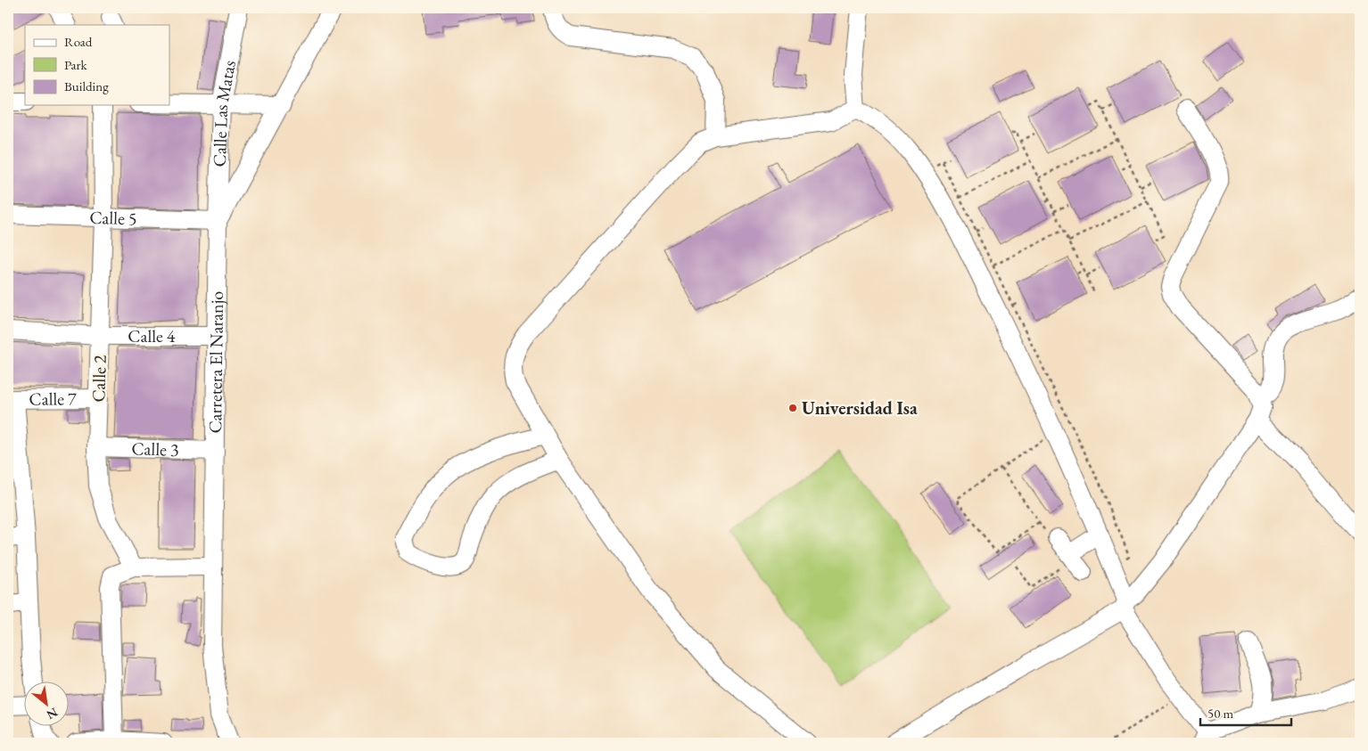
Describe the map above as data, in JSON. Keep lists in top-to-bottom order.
{
  "streets": {
    "street": [
      "Calle Las Matas",
      "Calle 5",
      "Calle 4",
      "Carretera El Naranjo",
      "Calle 2",
      "Calle 7",
      "Calle 3"
    ]
  },
  "crossings": [
    ["Calle Las Matas", "Calle 5"],
    ["Calle Las Matas", "Carretera El Naranjo"],
    ["Calle 5", "Carretera El Naranjo"],
    ["Calle 5", "Calle 2"],
    ["Calle 4", "Carretera El Naranjo"],
    ["Calle 4", "Calle 2"],
    ["Carretera El Naranjo", "Calle 3"],
    ["Calle 2", "Calle 7"],
    ["Calle 2", "Calle 3"]
  ],
  "places": ["Universidad Isa"],
  "legend": ["Road", "Park", "Building"],
  "scale_bar": "50 m",
  "north": "bottom right"
}
